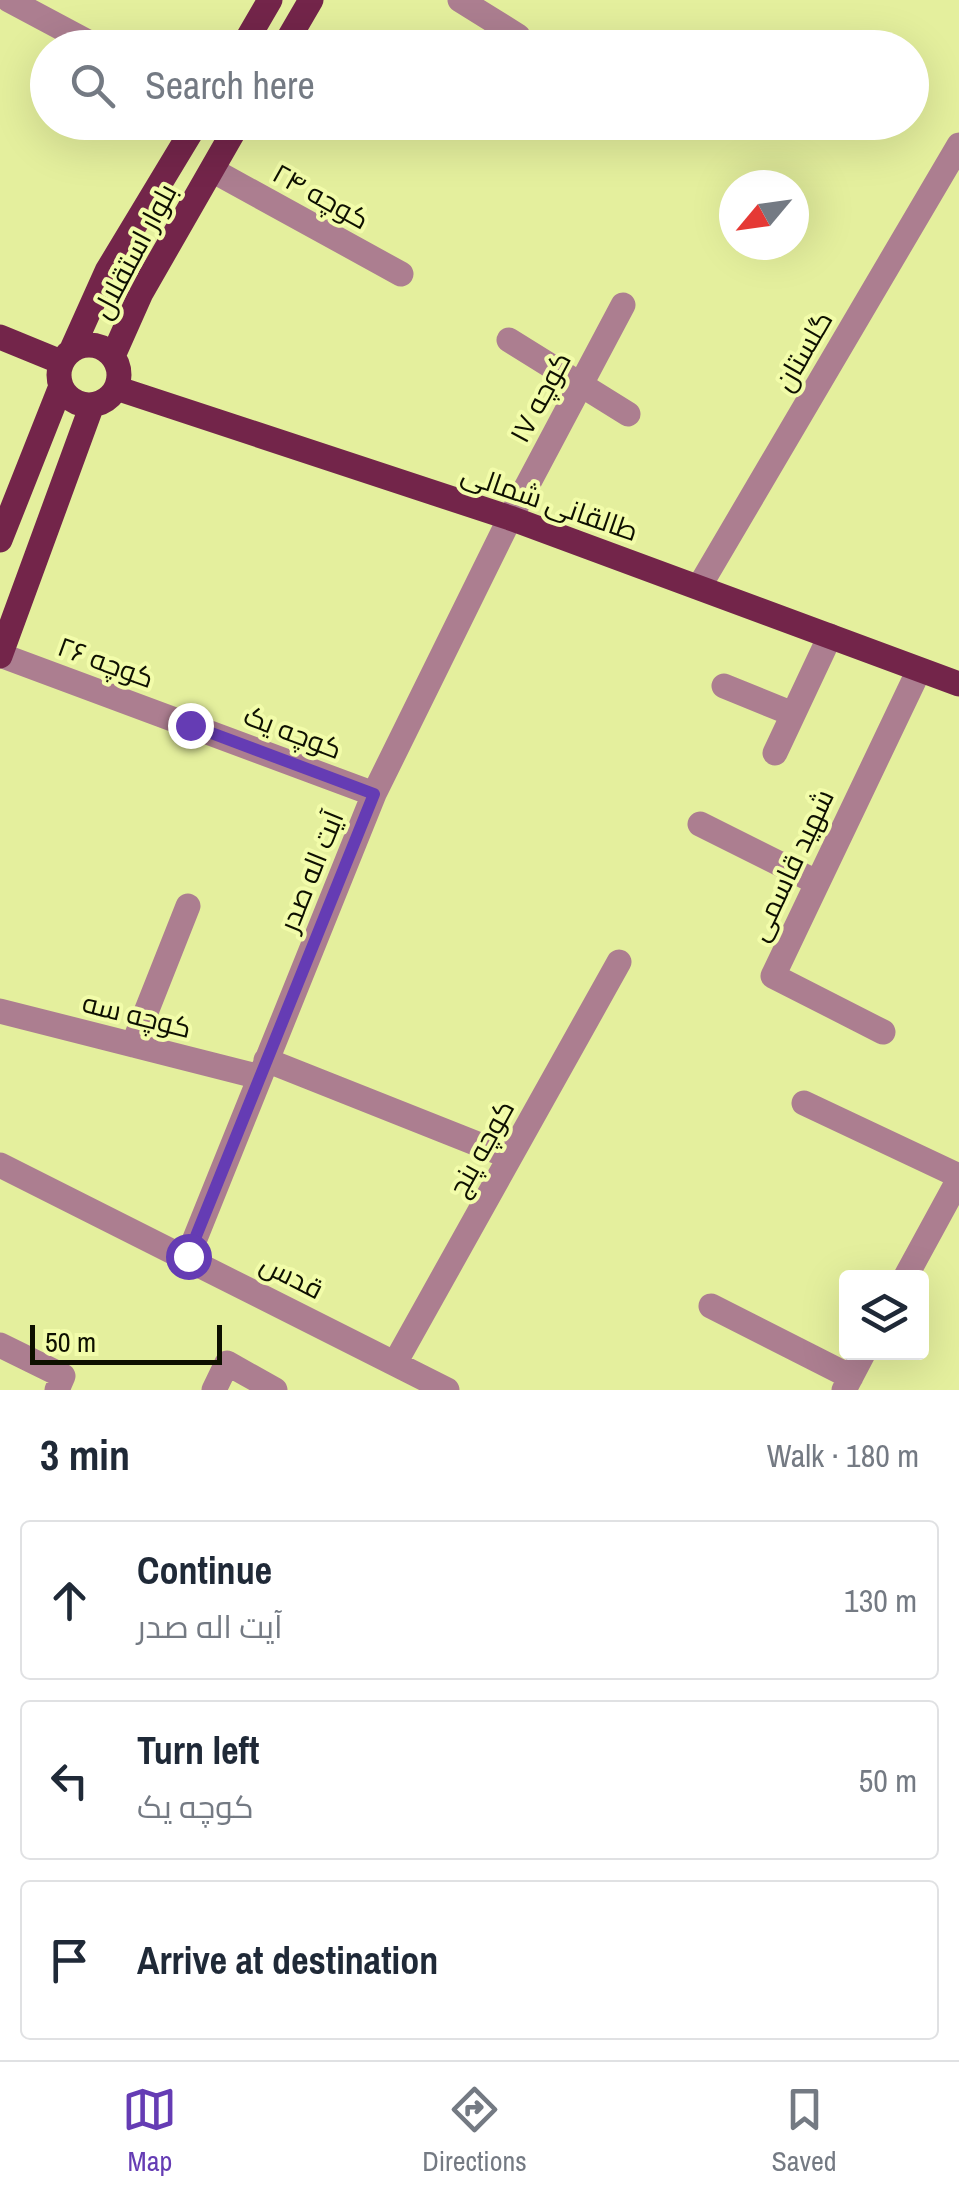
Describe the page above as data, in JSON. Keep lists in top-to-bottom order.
{
  "streets": {
    "main road": ["بلوار استقلال", "طالقانی شمالی"],
    "street": [
      "کوچه ۲۴",
      "گلستان",
      "کوچه ۱۷",
      "کوچه ۲۶",
      "کوچه یک",
      "شهید قاسمی",
      "آیت اله صدر",
      "کوچه سه",
      "کوچه پنج",
      "قدس"
    ]
  },
  "crossings": [
    ["کوچه ۲۴", "بلوار استقلال"],
    ["بلوار استقلال", "طالقانی شمالی"],
    ["گلستان", "طالقانی شمالی"],
    ["کوچه ۱۷", "طالقانی شمالی"],
    ["کوچه ۱۷", "آیت اله صدر"],
    ["طالقانی شمالی", "شهید قاسمی"],
    ["طالقانی شمالی", "آیت اله صدر"],
    ["کوچه ۲۶", "کوچه یک"],
    ["کوچه یک", "آیت اله صدر"],
    ["آیت اله صدر", "کوچه سه"],
    ["آیت اله صدر", "قدس"],
    ["کوچه سه", "کوچه پنج"],
    ["کوچه پنج", "قدس"]
  ],
  "scale_bar": "50 m",
  "north": "bottom left",
  "page": {
    "search": "Search here",
    "scale": "50 m",
    "heading": ["3 min", "Walk · 180 m"],
    "list": [
      ["Continue", "آیت اله صدر", "130 m"],
      ["Turn left", "کوچه یک", "50 m"],
      "Arrive at destination"
    ],
    "nav": ["Map", "Directions", "Saved"]
  }
}
